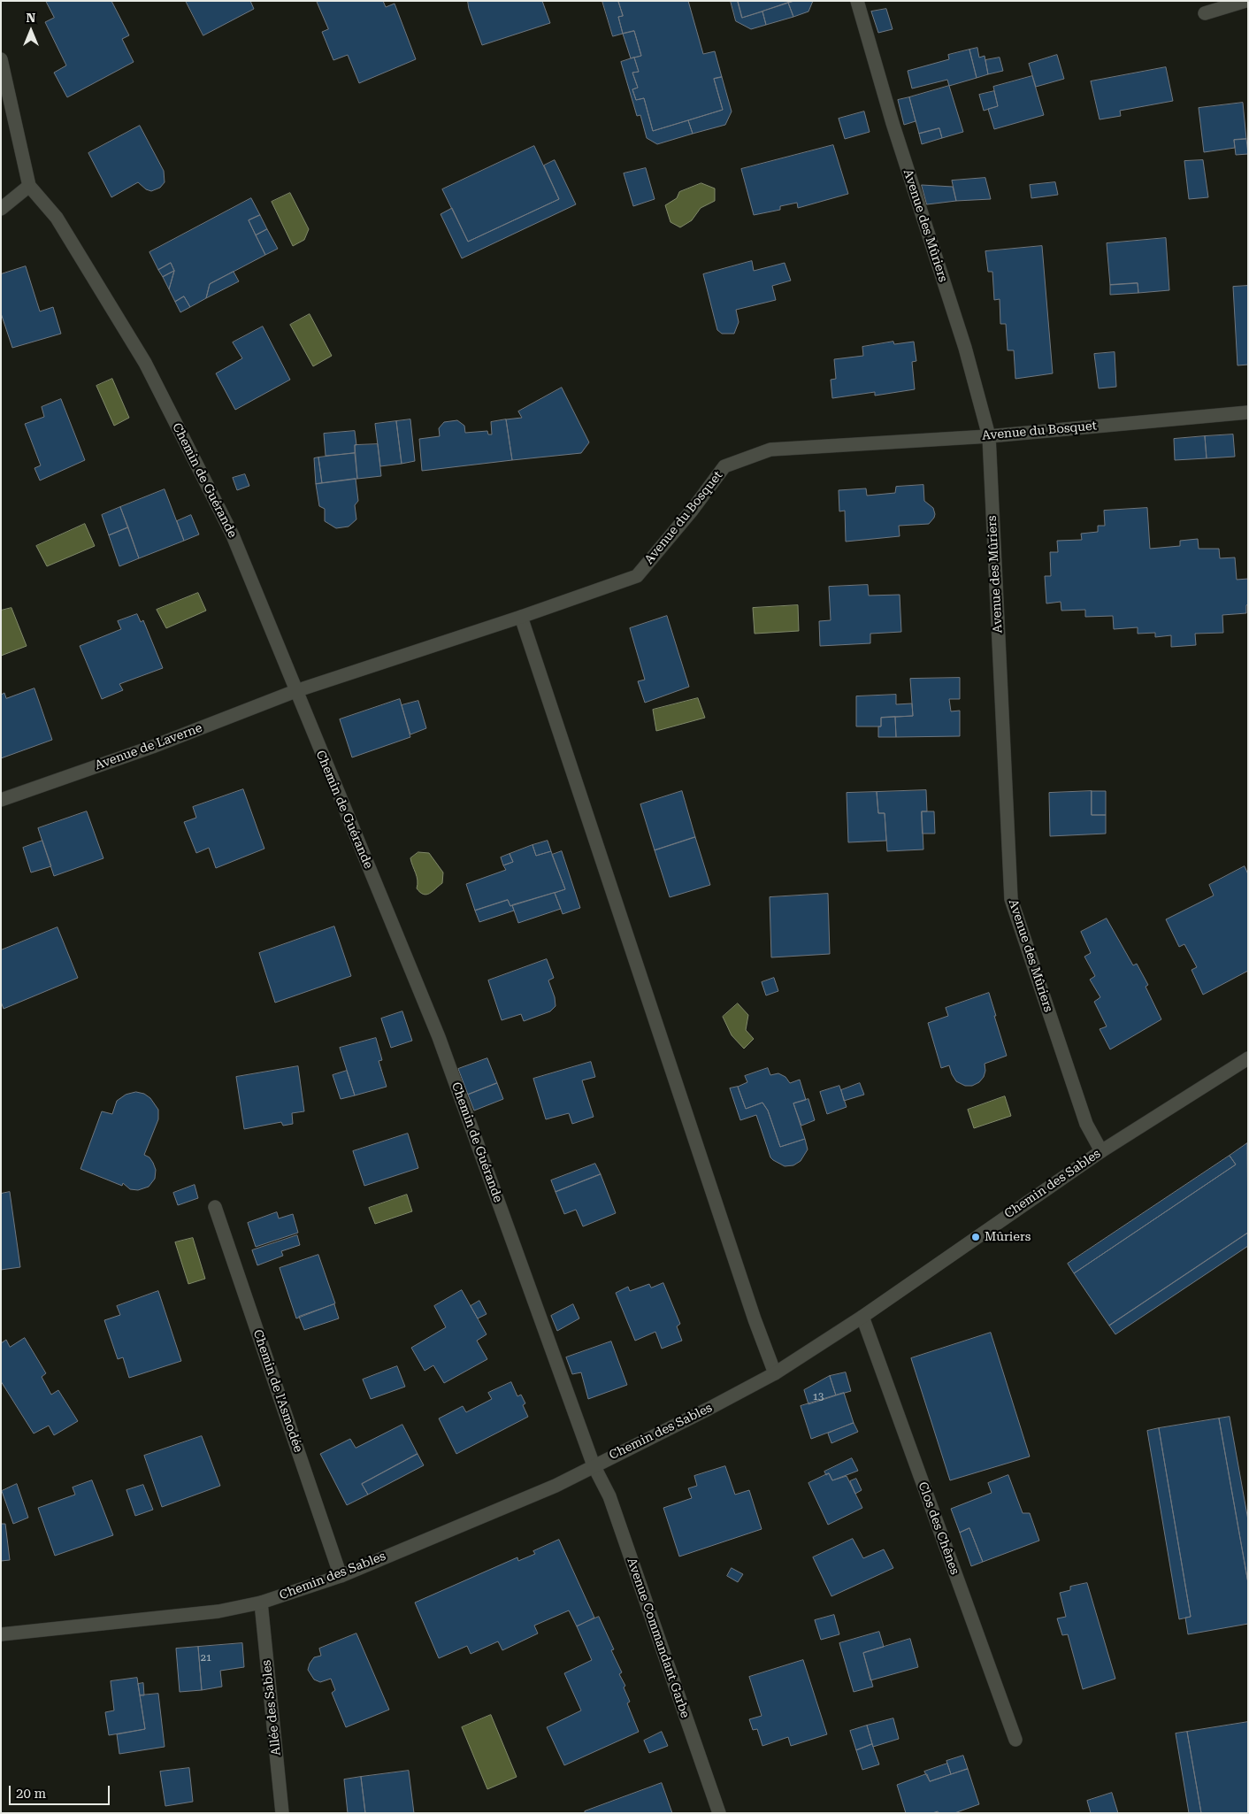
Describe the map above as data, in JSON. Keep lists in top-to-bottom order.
{
  "streets": {
    "street": [
      "Avenue des Mûriers",
      "Avenue du Bosquet",
      "Chemin de Guérande",
      "Avenue de Laverne",
      "Chemin des Sables",
      "Chemin de l'Asmodée",
      "Clos des Chênes",
      "Avenue Commandant Garbe",
      "Allée des Sables"
    ]
  },
  "crossings": [
    ["Avenue des Mûriers", "Avenue du Bosquet"],
    ["Avenue des Mûriers", "Chemin des Sables"],
    ["Avenue du Bosquet", "Chemin de Guérande"],
    ["Avenue du Bosquet", "Avenue de Laverne"],
    ["Chemin de Guérande", "Avenue de Laverne"],
    ["Chemin de Guérande", "Chemin des Sables"],
    ["Chemin de Guérande", "Avenue Commandant Garbe"],
    ["Chemin des Sables", "Chemin de l'Asmodée"],
    ["Chemin des Sables", "Clos des Chênes"],
    ["Chemin des Sables", "Avenue Commandant Garbe"],
    ["Chemin des Sables", "Allée des Sables"]
  ],
  "places": ["Mûriers"],
  "house_numbers": ["13", "21"],
  "scale_bar": "20 m",
  "north": "top"
}
